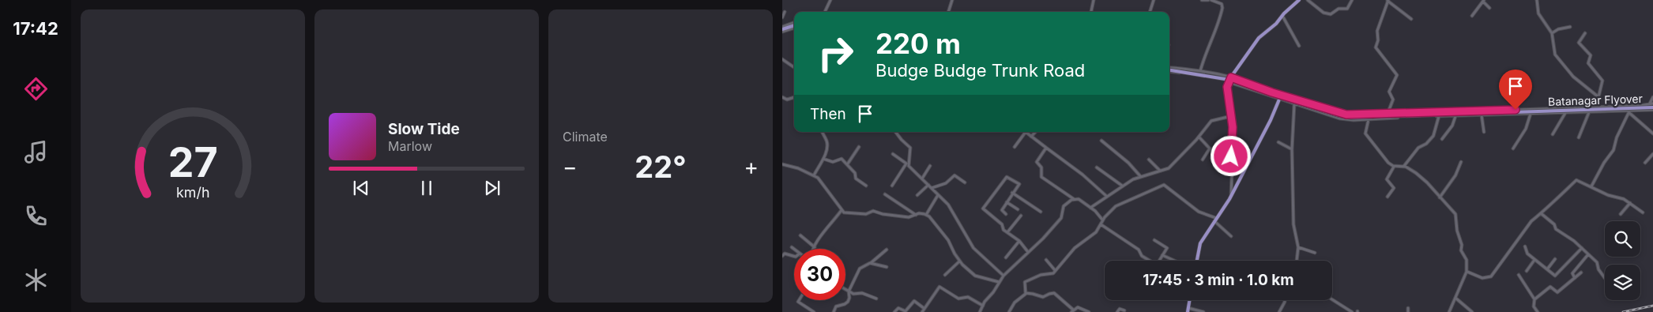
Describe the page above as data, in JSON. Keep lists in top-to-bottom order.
{
  "streets": {
    "main road": ["Batanagar Flyover"]
  },
  "page": {
    "tabs": "17:42",
    "tile": "Climate",
    "turn": ["220 m", "Budge Budge Trunk Road"],
    "then": "Then",
    "song": ["Slow Tide", "Marlow"],
    "heat": ["−", "22°", "+"],
    "limit": "30",
    "trip": "17:45 · 3 min · 1.0 km",
    "gauge": ["27", "km/h"]
  }
}
